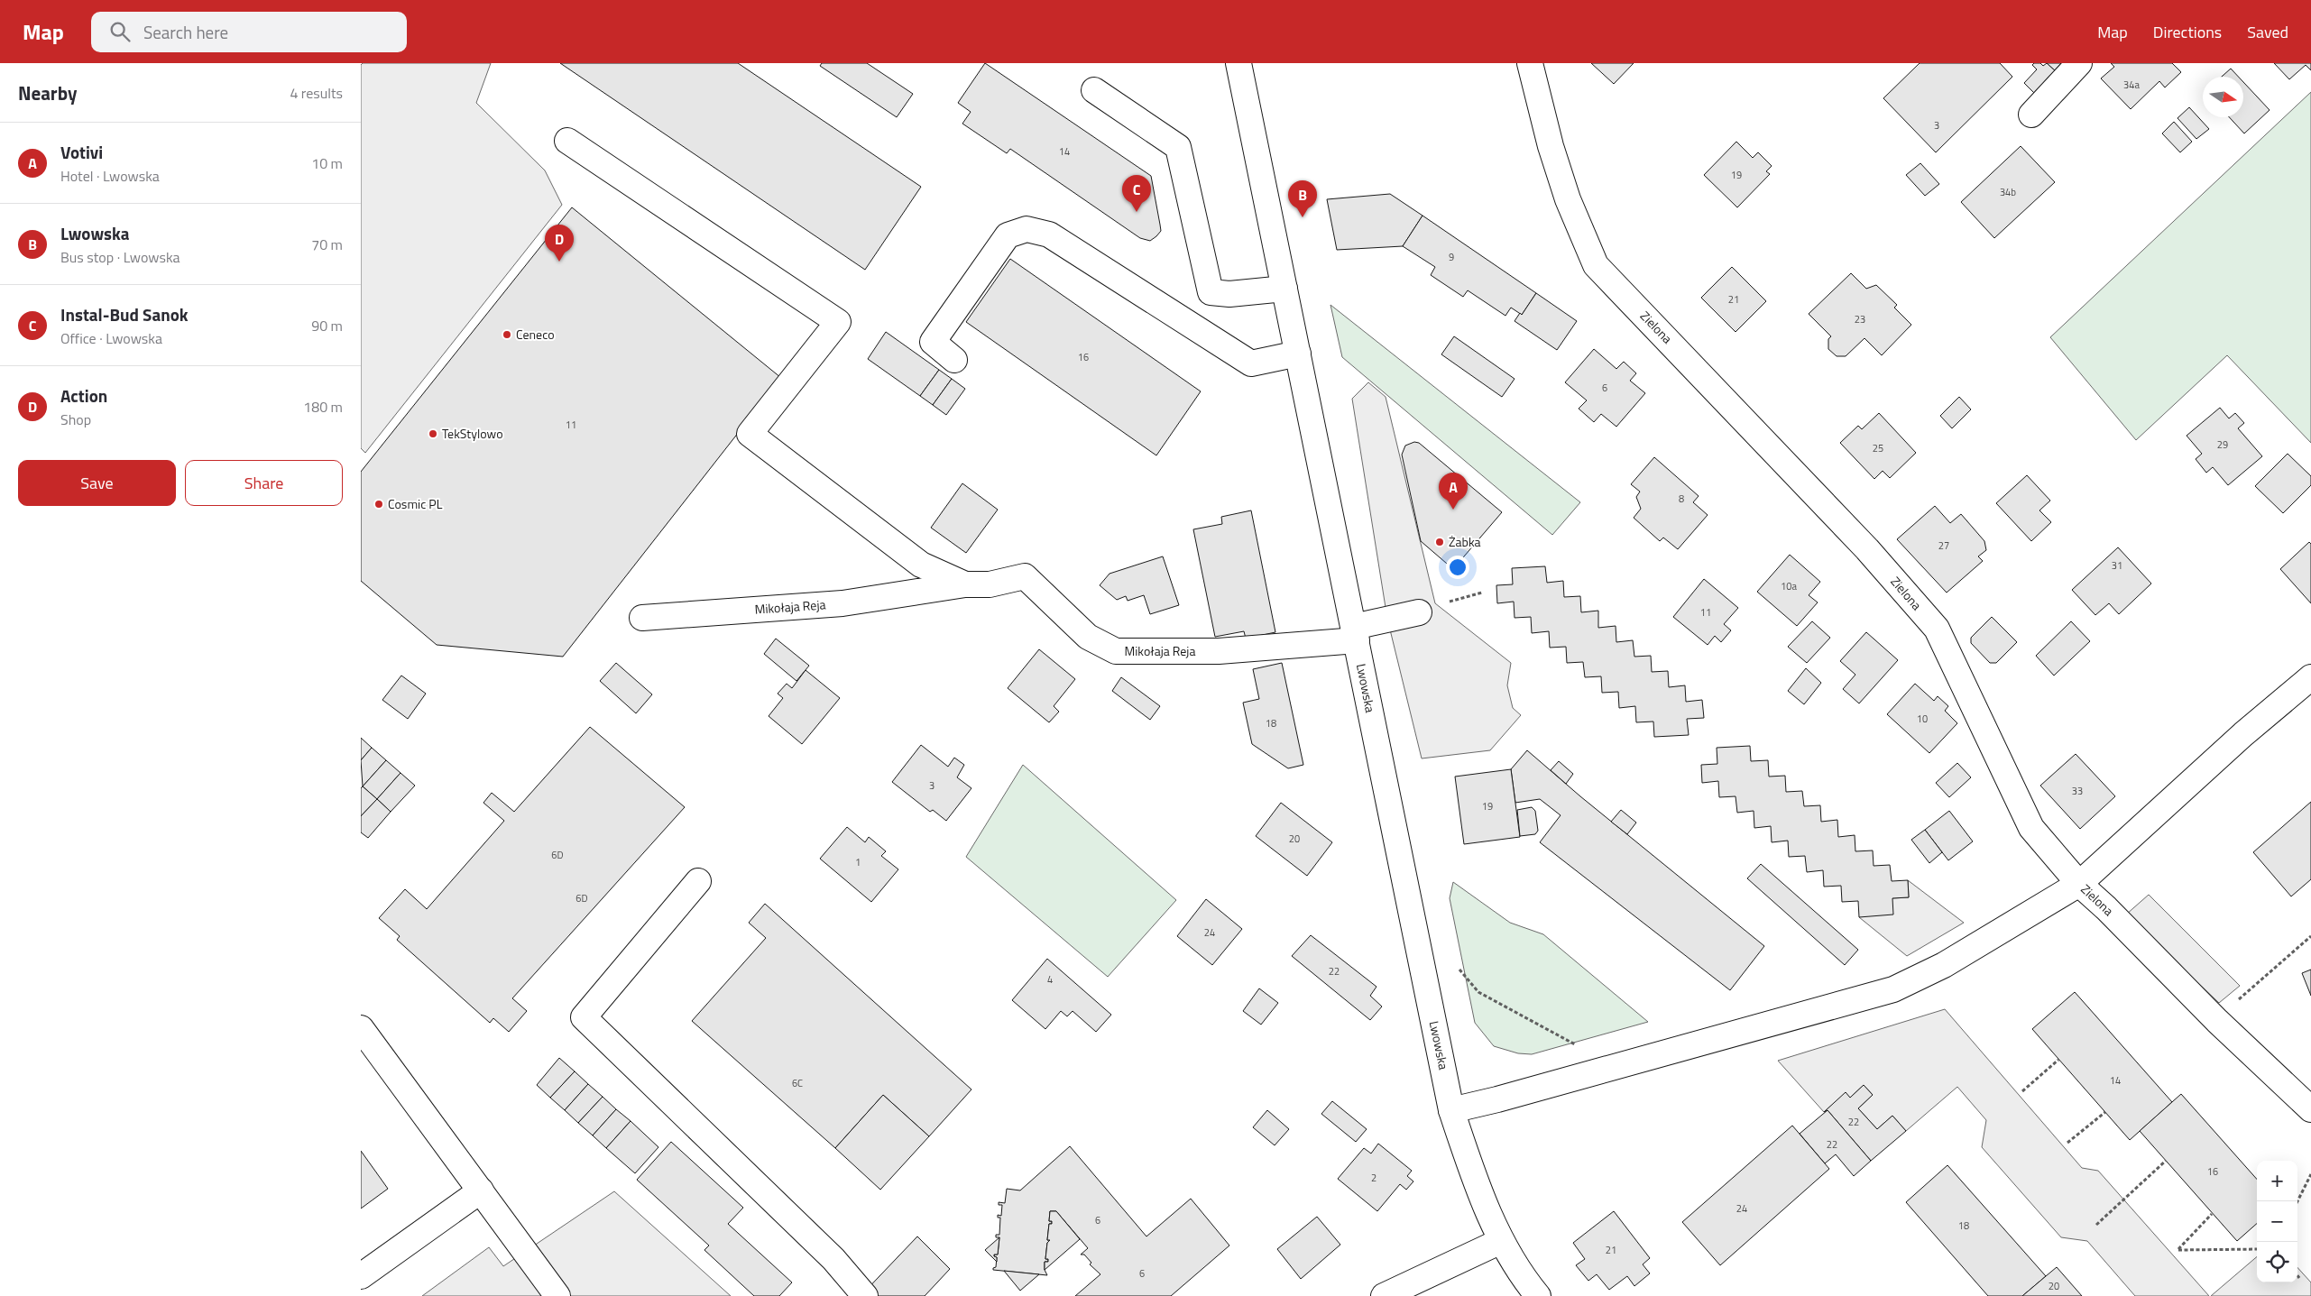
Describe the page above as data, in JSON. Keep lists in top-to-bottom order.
{
  "streets": {
    "street": ["Zielona", "Mikołaja Reja", "Lwowska"]
  },
  "crossings": [
    ["Mikołaja Reja", "Lwowska"]
  ],
  "places": [
    "Ceneco",
    "TekStylowo",
    "Cosmic PL",
    "Żabka"
  ],
  "house_numbers": [
    "34a",
    "3",
    "14",
    "19",
    "34b",
    "9",
    "21",
    "23",
    "16",
    "6",
    "11",
    "29",
    "25",
    "8",
    "27",
    "31",
    "10a",
    "11",
    "10",
    "18",
    "3",
    "33",
    "19",
    "20",
    "6D",
    "1",
    "6D",
    "24",
    "22",
    "4",
    "14",
    "6C",
    "22",
    "22",
    "16",
    "2",
    "24",
    "6",
    "18",
    "21",
    "6",
    "20"
  ],
  "north": "right",
  "page": {
    "header": "Map",
    "search": "Search here",
    "nav": ["Map", "Directions", "Saved"],
    "heading": ["Nearby", "4 results"],
    "list": [
      {
        "mark": "A",
        "name": "Votivi",
        "note": "Hotel · Lwowska",
        "value": "10 m"
      },
      {
        "mark": "B",
        "name": "Lwowska",
        "note": "Bus stop · Lwowska",
        "value": "70 m"
      },
      {
        "mark": "C",
        "name": "Instal-Bud Sanok",
        "note": "Office · Lwowska",
        "value": "90 m"
      },
      {
        "mark": "D",
        "name": "Action",
        "note": "Shop",
        "value": "180 m"
      }
    ],
    "pins": [
      "C",
      "B",
      "D",
      "A"
    ],
    "buttons": ["Save", "Share"],
    "map_buttons": ["+", "−"]
  }
}
